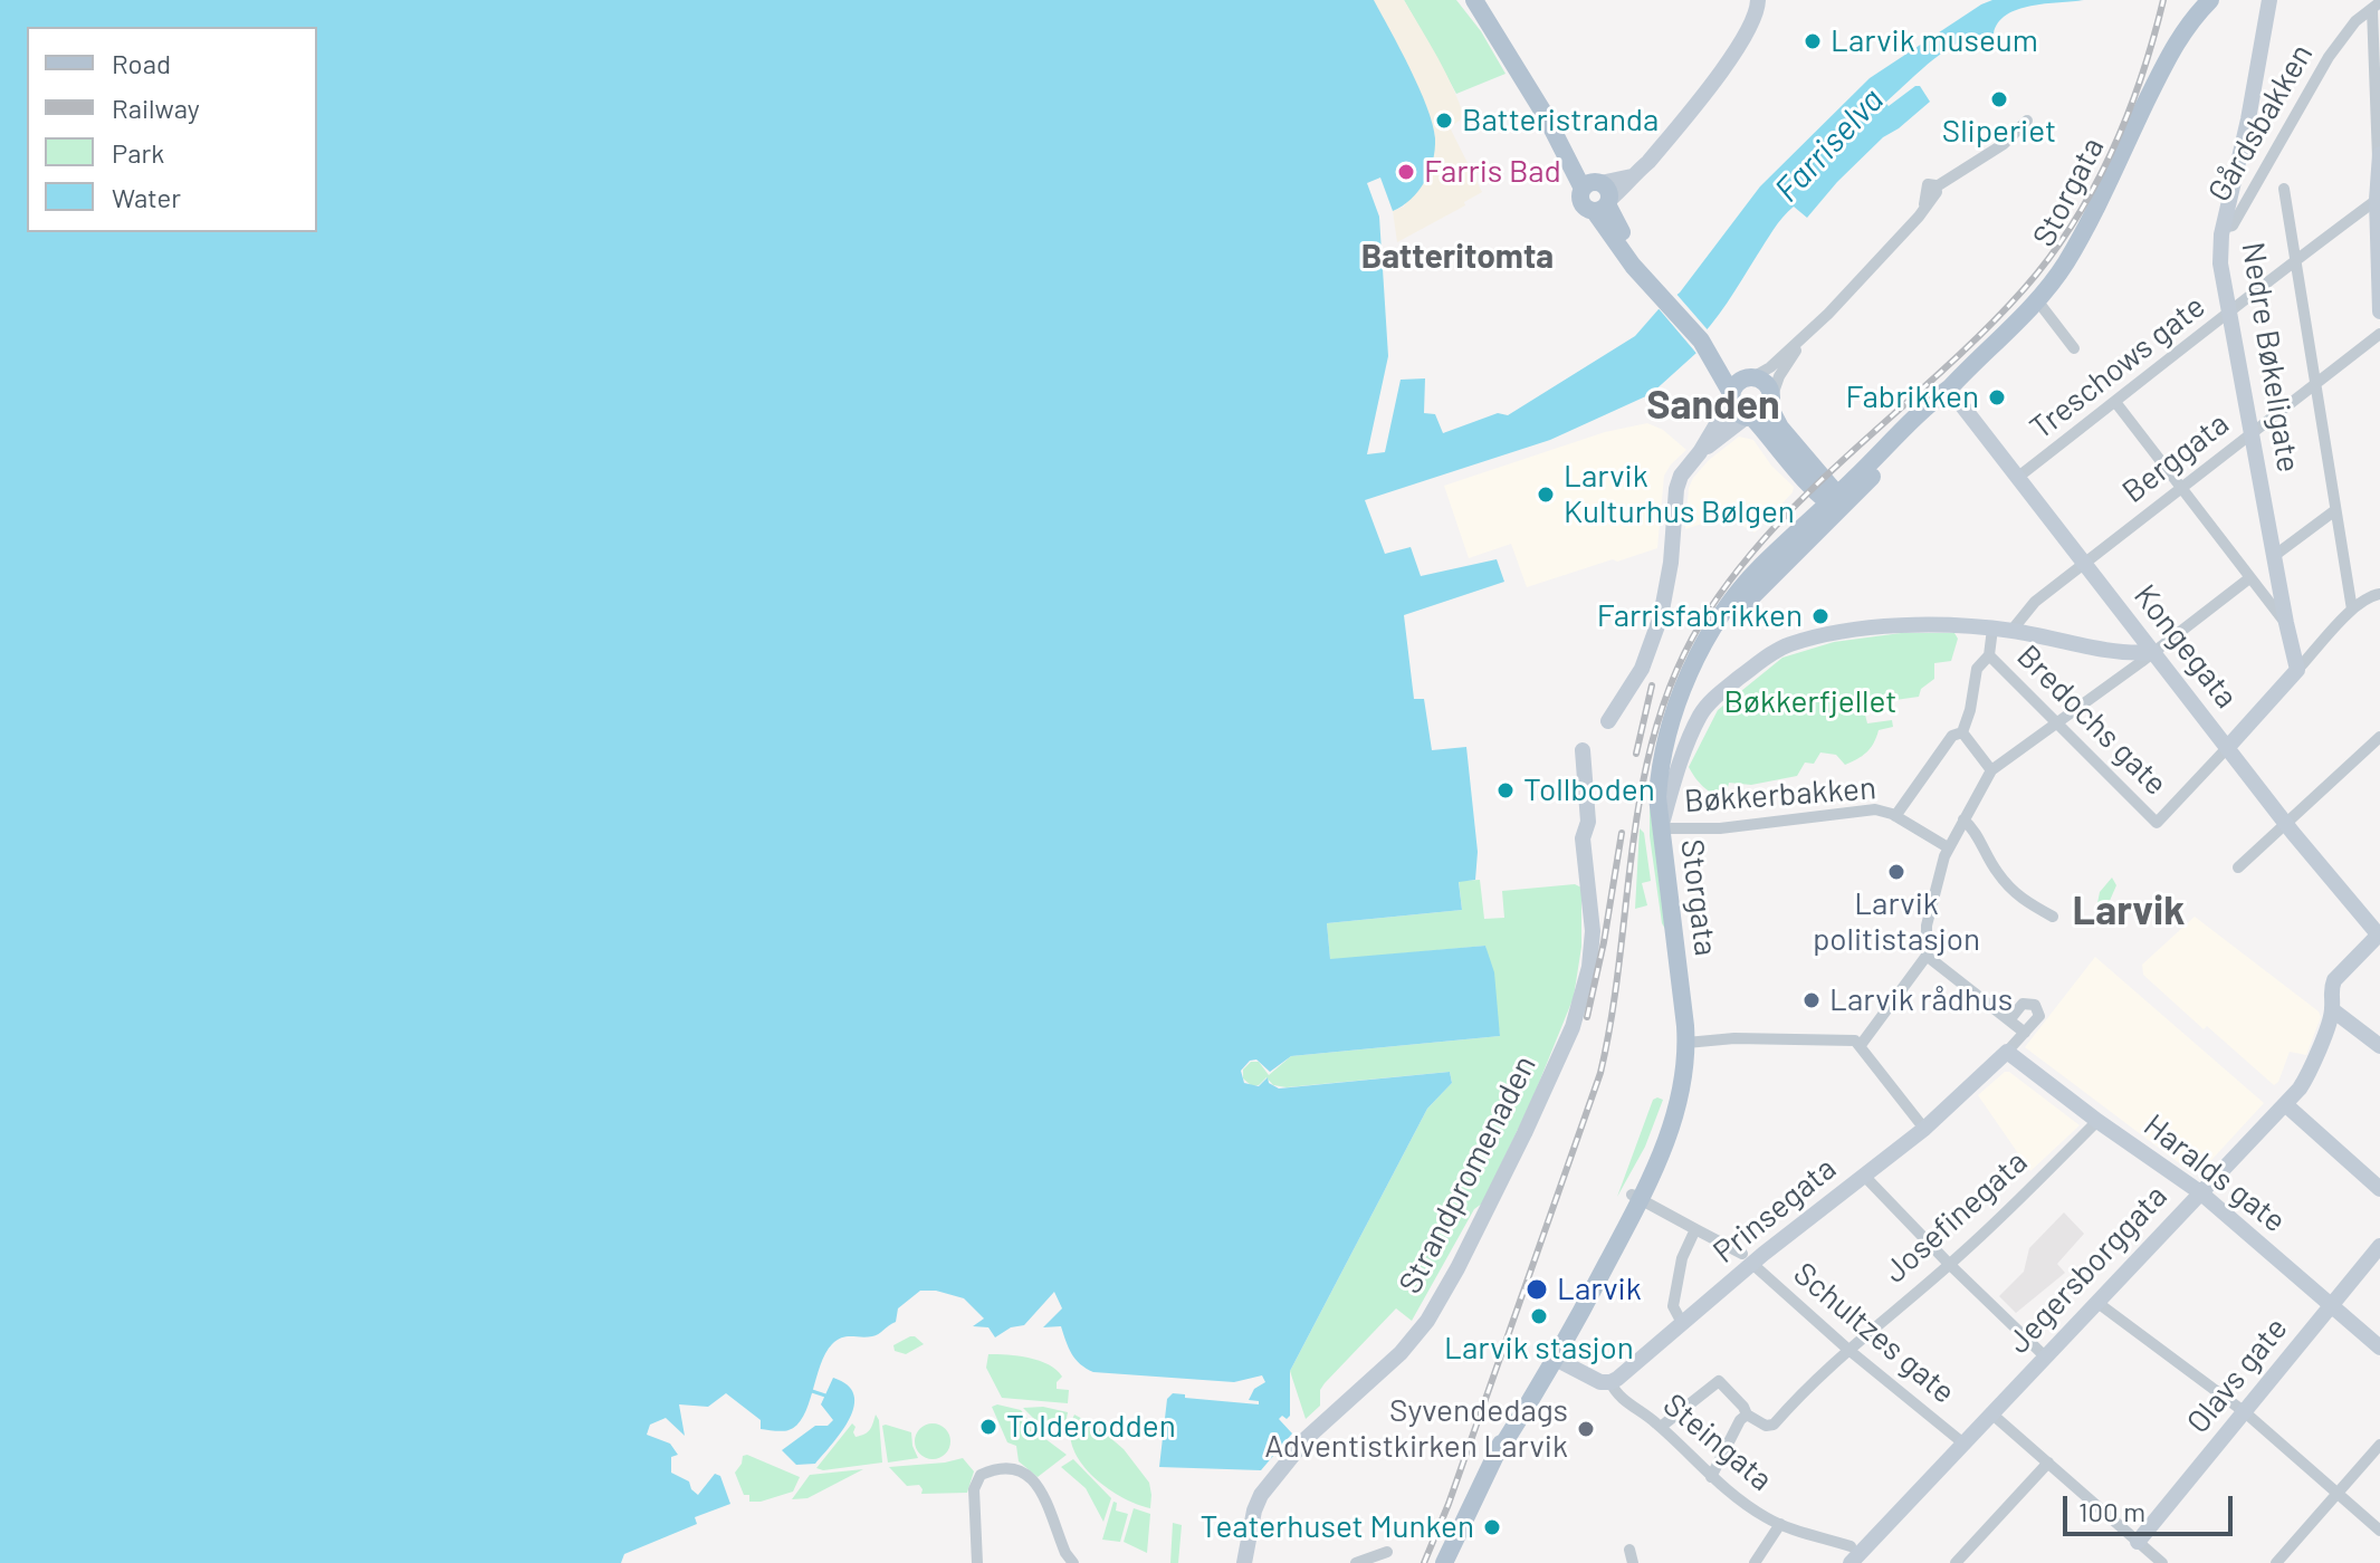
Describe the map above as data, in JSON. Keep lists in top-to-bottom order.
{
  "streets": {
    "main road": [
      "Storgata",
      "Nedre Bøkeligate",
      "Kongegata",
      "Haralds gate",
      "Strandpromenaden",
      "Prinsegata",
      "Jegersborggata",
      "Olavs gate"
    ],
    "street": [
      "Gårdsbakken",
      "Treschows gate",
      "Berggata",
      "Bredochs gate",
      "Bøkkerbakken",
      "Josefinegata",
      "Schultzes gate",
      "Steingata"
    ]
  },
  "crossings": [
    ["Gårdsbakken", "Nedre Bøkeligate"],
    ["Storgata", "Kongegata"],
    ["Storgata", "Bøkkerbakken"],
    ["Storgata", "Schultzes gate"],
    ["Nedre Bøkeligate", "Treschows gate"],
    ["Nedre Bøkeligate", "Berggata"],
    ["Treschows gate", "Kongegata"],
    ["Berggata", "Kongegata"],
    ["Kongegata", "Bredochs gate"],
    ["Kongegata", "Jegersborggata"],
    ["Haralds gate", "Prinsegata"],
    ["Haralds gate", "Josefinegata"],
    ["Haralds gate", "Jegersborggata"],
    ["Haralds gate", "Olavs gate"],
    ["Prinsegata", "Schultzes gate"],
    ["Prinsegata", "Steingata"],
    ["Josefinegata", "Schultzes gate"],
    ["Jegersborggata", "Schultzes gate"],
    ["Jegersborggata", "Steingata"]
  ],
  "districts": ["Batteritomta", "Sanden", "Larvik"],
  "water": ["Farriselva"],
  "parks": ["Bøkkerfjellet"],
  "places": [
    "Larvik museum",
    "Sliperiet",
    "Batteristranda",
    "Farris Bad",
    "Fabrikken",
    "Larvik Kulturhus Bølgen",
    "Farrisfabrikken",
    "Tollboden",
    "Larvik politistasjon",
    "Larvik rådhus",
    "Larvik",
    "Larvik stasjon",
    "Tolderodden",
    "Syvendedags Adventistkirken Larvik",
    "Teaterhuset Munken"
  ],
  "legend": [
    "Road",
    "Railway",
    "Park",
    "Water"
  ],
  "scale_bar": "100 m"
}
